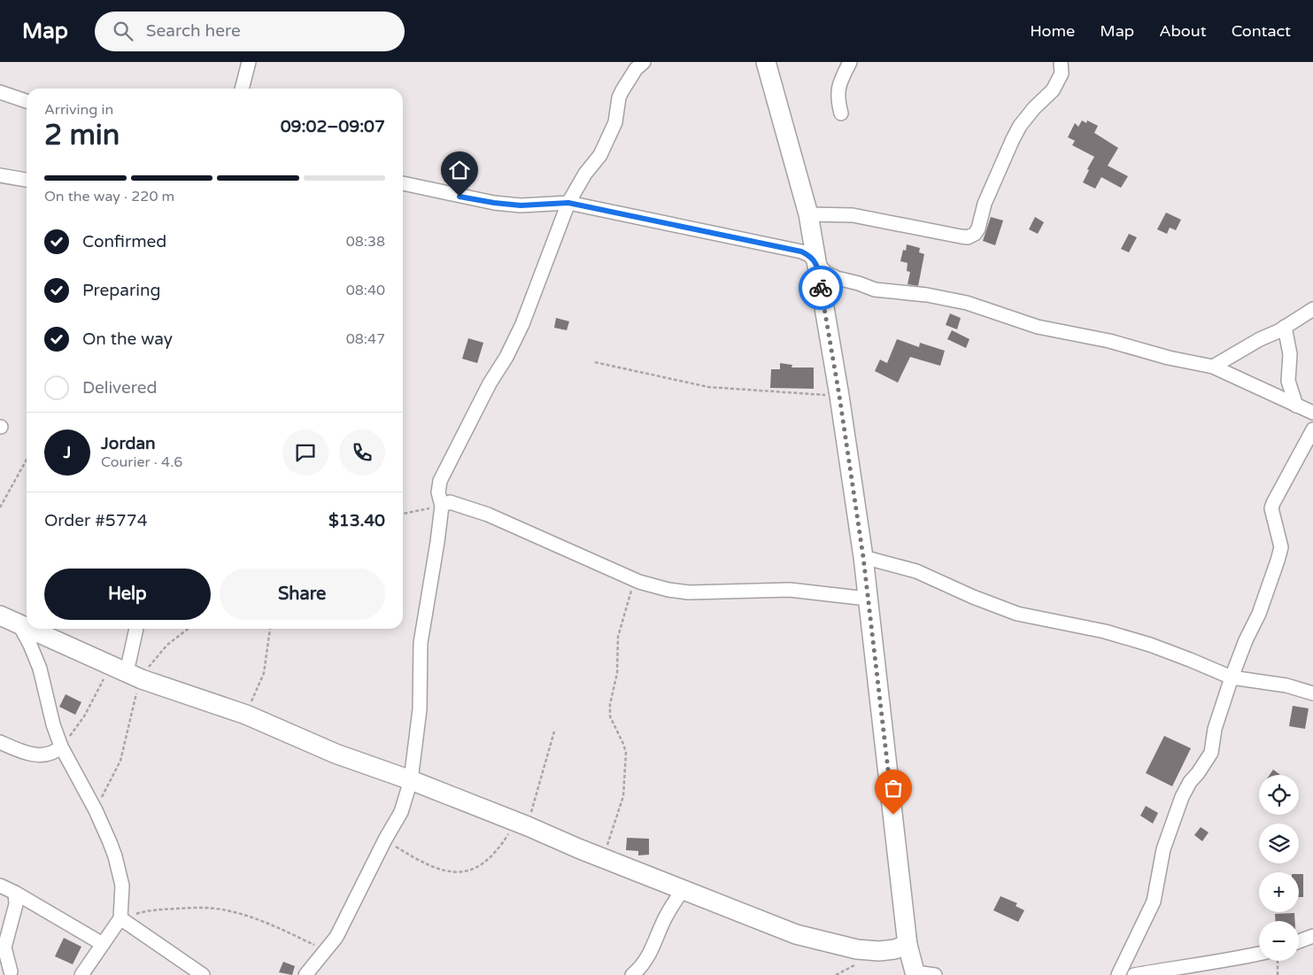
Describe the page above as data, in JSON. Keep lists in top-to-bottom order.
{
  "page": {
    "header": "Map",
    "search": "Search here",
    "nav": [
      "Home",
      "Map",
      "About",
      "Contact"
    ],
    "heading": ["2 min", "Arriving in", "09:02–09:07"],
    "panel": [
      "Jordan",
      "Courier · 4.6",
      "Order #5774",
      "$13.40"
    ],
    "bar": "On the way · 220 m",
    "list": [
      ["Confirmed", "08:38"],
      ["Preparing", "08:40"],
      ["On the way", "08:47"],
      "Delivered"
    ],
    "round": "J",
    "buttons": ["Help", "Share"],
    "map_buttons": ["+", "−"]
  }
}
